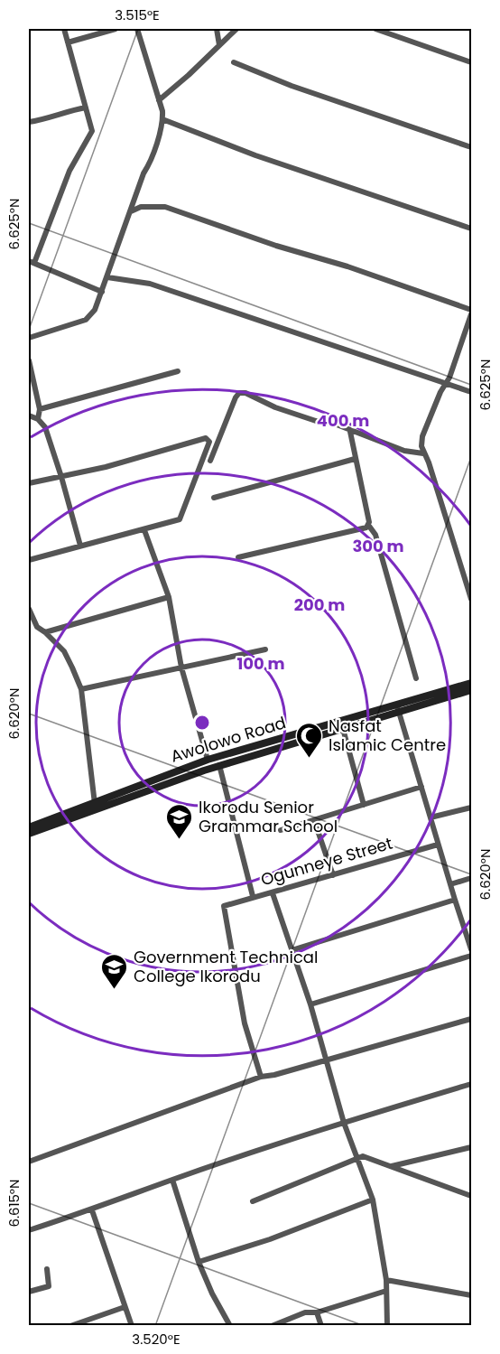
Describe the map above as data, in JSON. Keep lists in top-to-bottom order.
{
  "streets": {
    "main road": ["Awolowo Road"],
    "street": ["Ogunneye Street"]
  },
  "places": {
    "mosque": ["Nasfat Islamic Centre"],
    "school or university": ["Ikorodu Senior Grammar School", "Government Technical College Ikorodu"]
  },
  "coordinates": [
    "3.515°E",
    "6.625°N",
    "6.620°N",
    "6.615°N",
    "3.520°E"
  ],
  "rings": [
    "400 m",
    "300 m",
    "200 m",
    "100 m"
  ]
}
